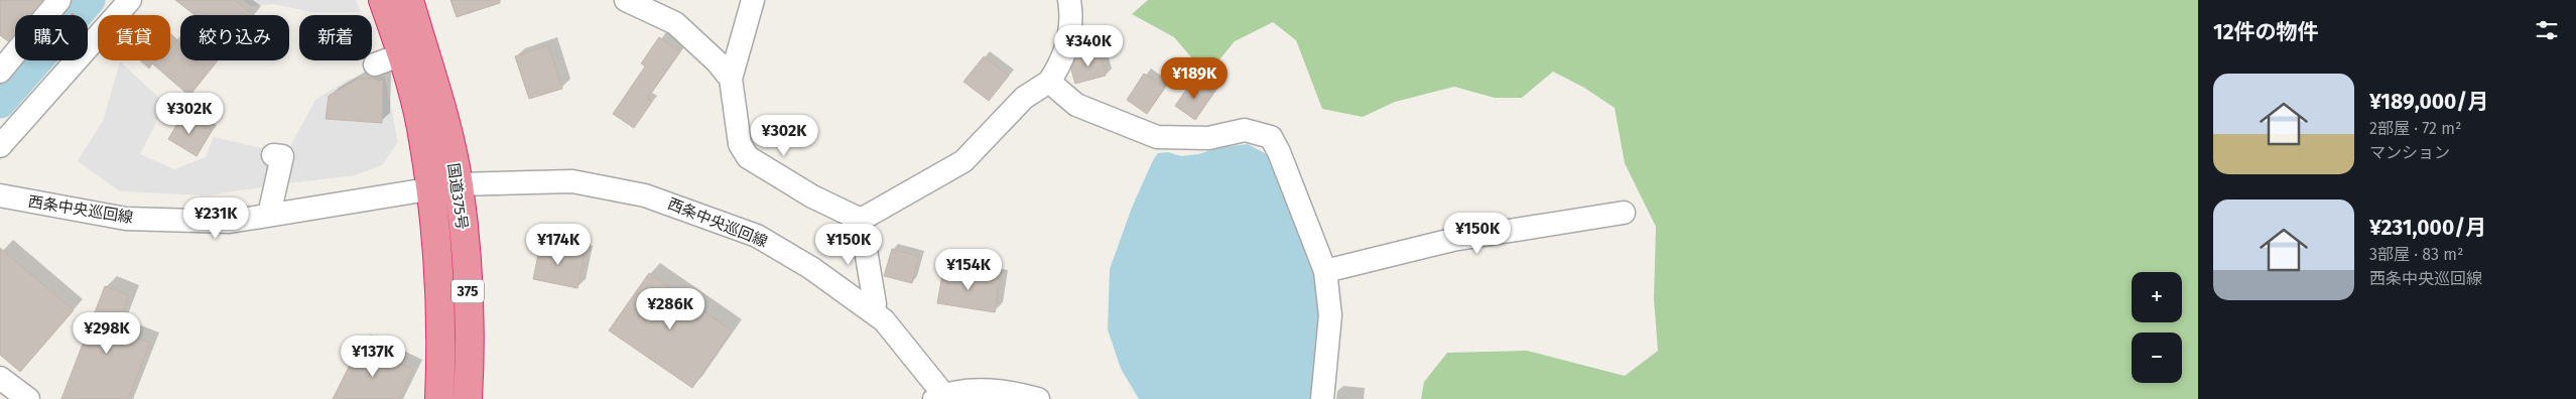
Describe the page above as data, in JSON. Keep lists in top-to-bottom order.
{
  "streets": {
    "highway": ["国道375号", "375"],
    "street": ["西条中央巡回線"]
  },
  "crossings": [
    ["国道375号", "西条中央巡回線"]
  ],
  "page": {
    "heading": "12件の物件",
    "chip": [
      "購入",
      "賃貸",
      "絞り込み",
      "新着"
    ],
    "price": [
      "¥340K",
      "¥189K",
      "¥302K",
      "¥302K",
      "¥231K",
      "¥150K",
      "¥174K",
      "¥150K",
      "¥154K",
      "¥286K",
      "¥298K",
      "¥137K"
    ],
    "list": [
      {
        "name": "¥189,000/月",
        "note": "2部屋 · 72 m² · マンション"
      },
      {
        "name": "¥231,000/月",
        "note": "3部屋 · 83 m² · 西条中央巡回線"
      }
    ],
    "map_buttons": ["+", "−"]
  }
}
